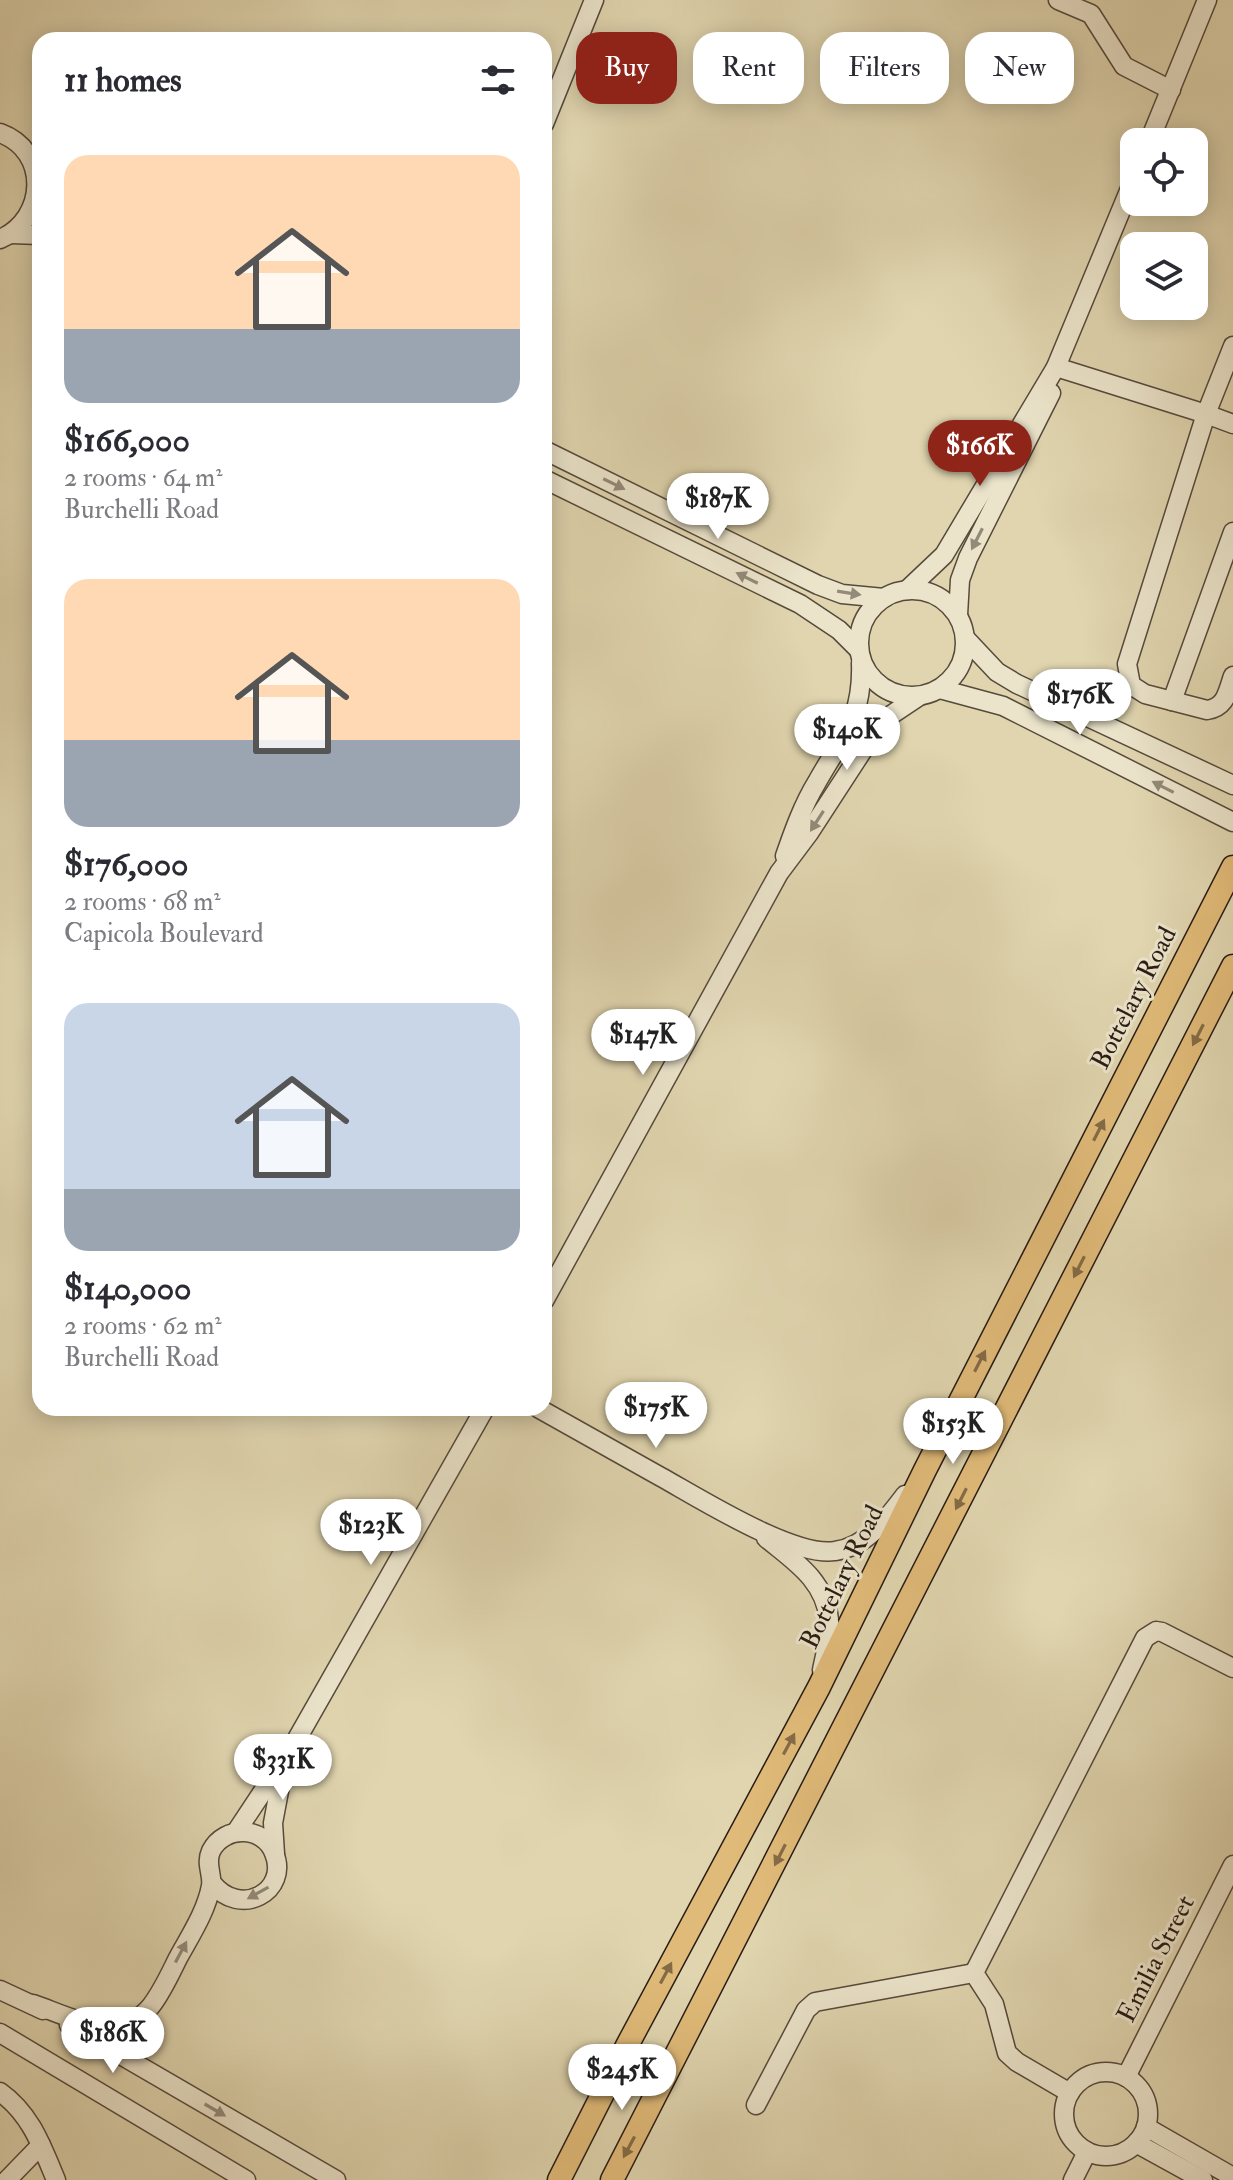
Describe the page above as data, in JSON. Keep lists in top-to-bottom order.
{
  "streets": {
    "main road": ["Bottelary Road"],
    "street": ["Emilia Street"]
  },
  "page": {
    "chip": [
      "Buy",
      "Rent",
      "Filters",
      "New"
    ],
    "heading": "11 homes",
    "list": [
      {
        "name": "$166,000",
        "note": "2 rooms · 64 m² · Burchelli Road"
      },
      {
        "name": "$176,000",
        "note": "2 rooms · 68 m² · Capicola Boulevard"
      },
      {
        "name": "$140,000",
        "note": "2 rooms · 62 m² · Burchelli Road"
      }
    ],
    "price": [
      "$166K",
      "$187K",
      "$176K",
      "$140K",
      "$147K",
      "$175K",
      "$153K",
      "$123K",
      "$331K",
      "$186K",
      "$245K"
    ]
  }
}
